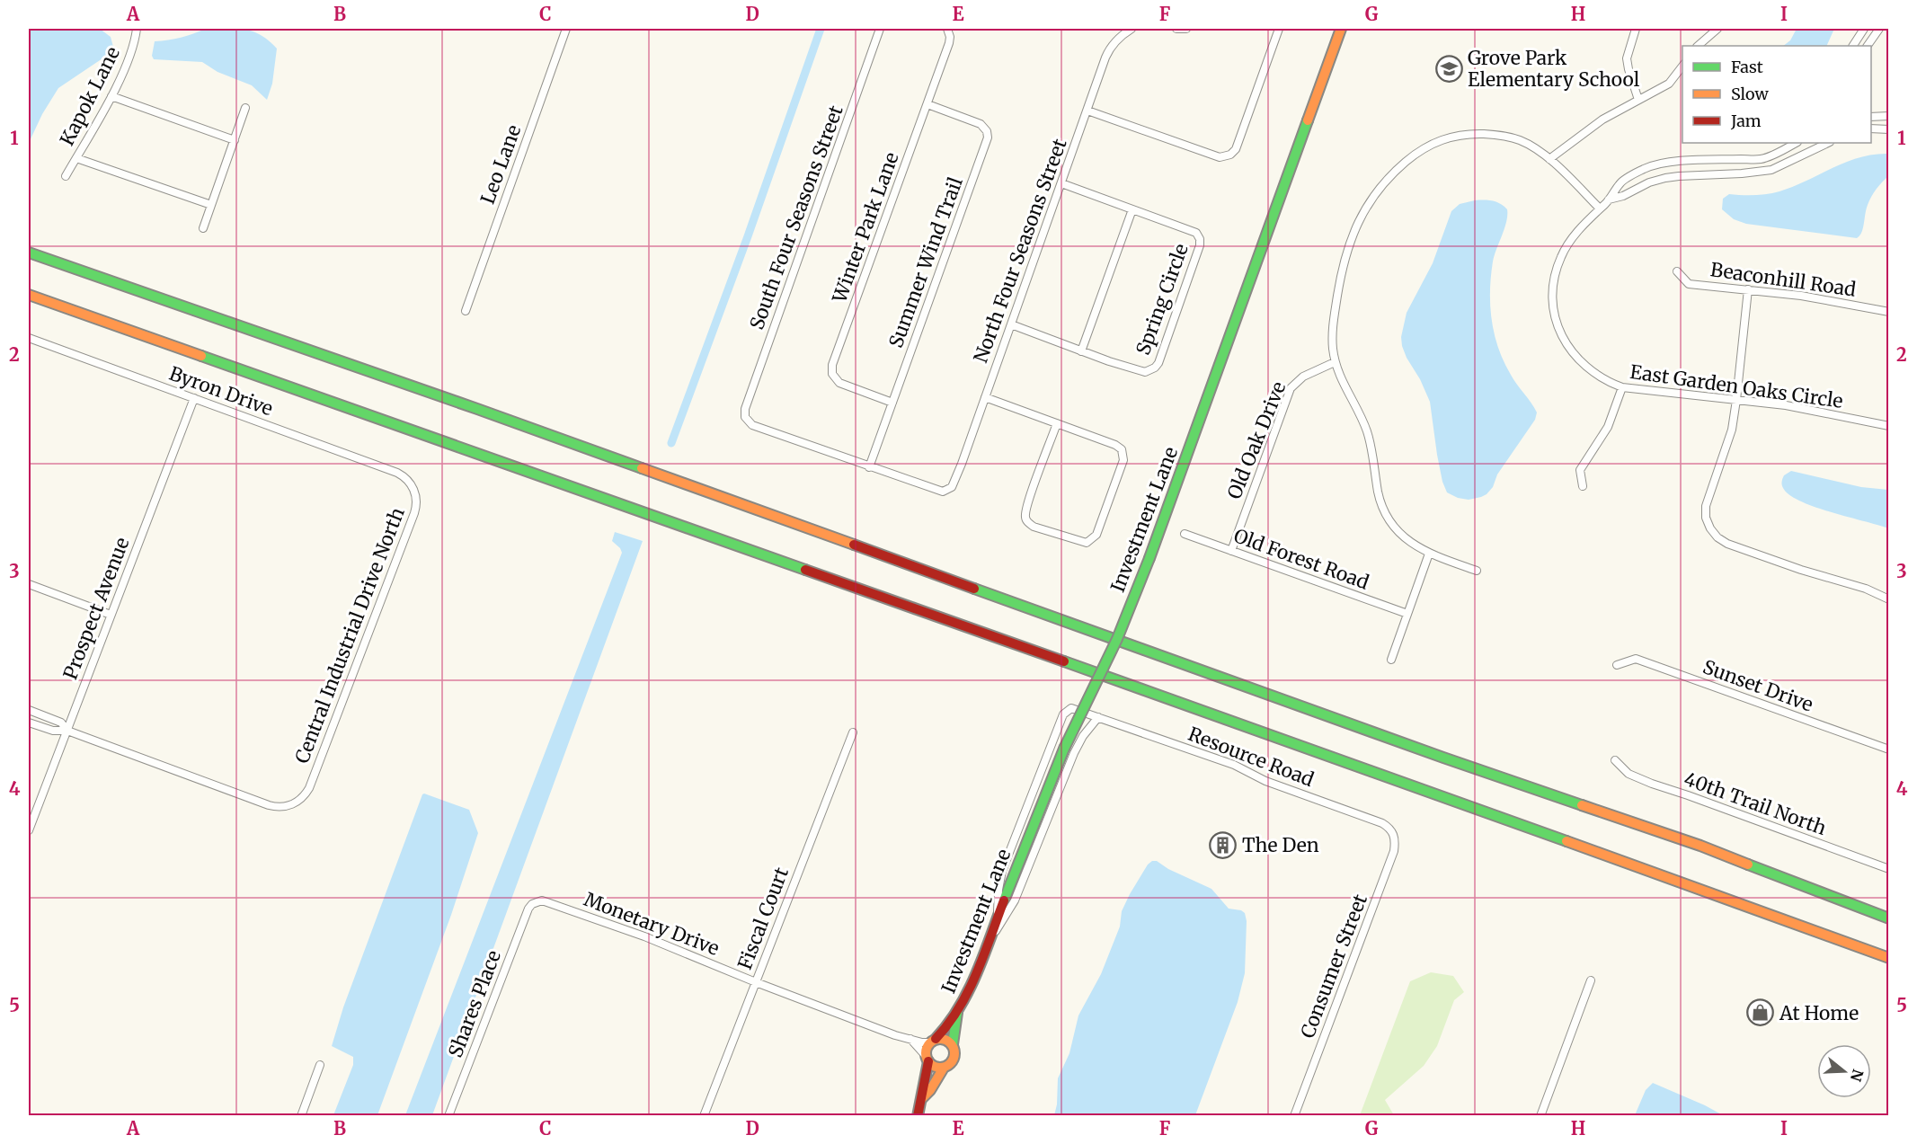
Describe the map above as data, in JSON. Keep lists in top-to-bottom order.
{
  "streets": {
    "main road": ["Investment Lane"],
    "street": [
      "Kapok Lane",
      "Leo Lane",
      "South Four Seasons Street",
      "Winter Park Lane",
      "North Four Seasons Street",
      "Summer Wind Trail",
      "Beaconhill Road",
      "Spring Circle",
      "East Garden Oaks Circle",
      "Byron Drive",
      "Old Oak Drive",
      "Old Forest Road",
      "Prospect Avenue",
      "Central Industrial Drive North",
      "Sunset Drive",
      "Resource Road",
      "40th Trail North",
      "Fiscal Court",
      "Monetary Drive",
      "Consumer Street",
      "Shares Place"
    ]
  },
  "crossings": [
    ["South Four Seasons Street", "North Four Seasons Street"],
    ["South Four Seasons Street", "Summer Wind Trail"],
    ["Winter Park Lane", "Summer Wind Trail"],
    ["North Four Seasons Street", "Summer Wind Trail"],
    ["North Four Seasons Street", "Spring Circle"],
    ["Byron Drive", "Prospect Avenue"],
    ["Byron Drive", "Central Industrial Drive North"],
    ["Old Oak Drive", "Old Forest Road"],
    ["Investment Lane", "Resource Road"],
    ["Investment Lane", "Monetary Drive"],
    ["Prospect Avenue", "Central Industrial Drive North"],
    ["Resource Road", "Consumer Street"],
    ["Fiscal Court", "Monetary Drive"],
    ["Monetary Drive", "Shares Place"]
  ],
  "places": {
    "school or university": ["Grove Park Elementary School"],
    "building": ["The Den"],
    "shop": ["At Home"]
  },
  "legend": ["Fast", "Slow", "Jam"],
  "north": "right",
  "grid": {
    "columns": [
      "A",
      "B",
      "C",
      "D",
      "E",
      "F",
      "G",
      "H",
      "I"
    ],
    "rows": [
      "1",
      "2",
      "3",
      "4",
      "5"
    ]
  }
}
